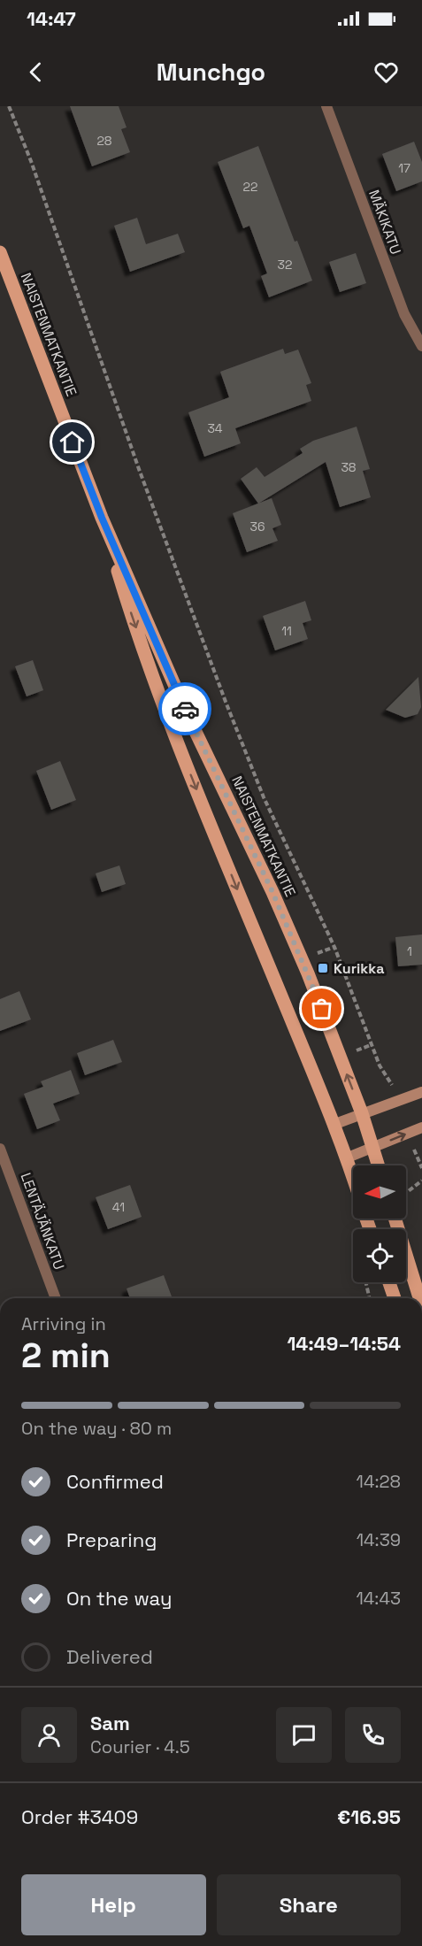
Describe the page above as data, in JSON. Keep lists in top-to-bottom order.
{
  "streets": {
    "main road": ["NAISTENMATKANTIE"],
    "street": ["MÄKIKATU", "LENTÄJÄNKATU"]
  },
  "places": {
    "transit": ["Kurikka"]
  },
  "house_numbers": [
    "28",
    "17",
    "22",
    "32",
    "34",
    "38",
    "36",
    "11",
    "1",
    "41"
  ],
  "north": "left",
  "page": {
    "status": "14:47",
    "header": "Munchgo",
    "heading": ["2 min", "Arriving in", "14:49–14:54"],
    "panel": [
      "Sam",
      "Courier · 4.5",
      "Order #3409",
      "€16.95"
    ],
    "bar": "On the way · 80 m",
    "list": [
      ["Confirmed", "14:28"],
      ["Preparing", "14:39"],
      ["On the way", "14:43"],
      "Delivered"
    ],
    "buttons": ["Help", "Share"]
  }
}
